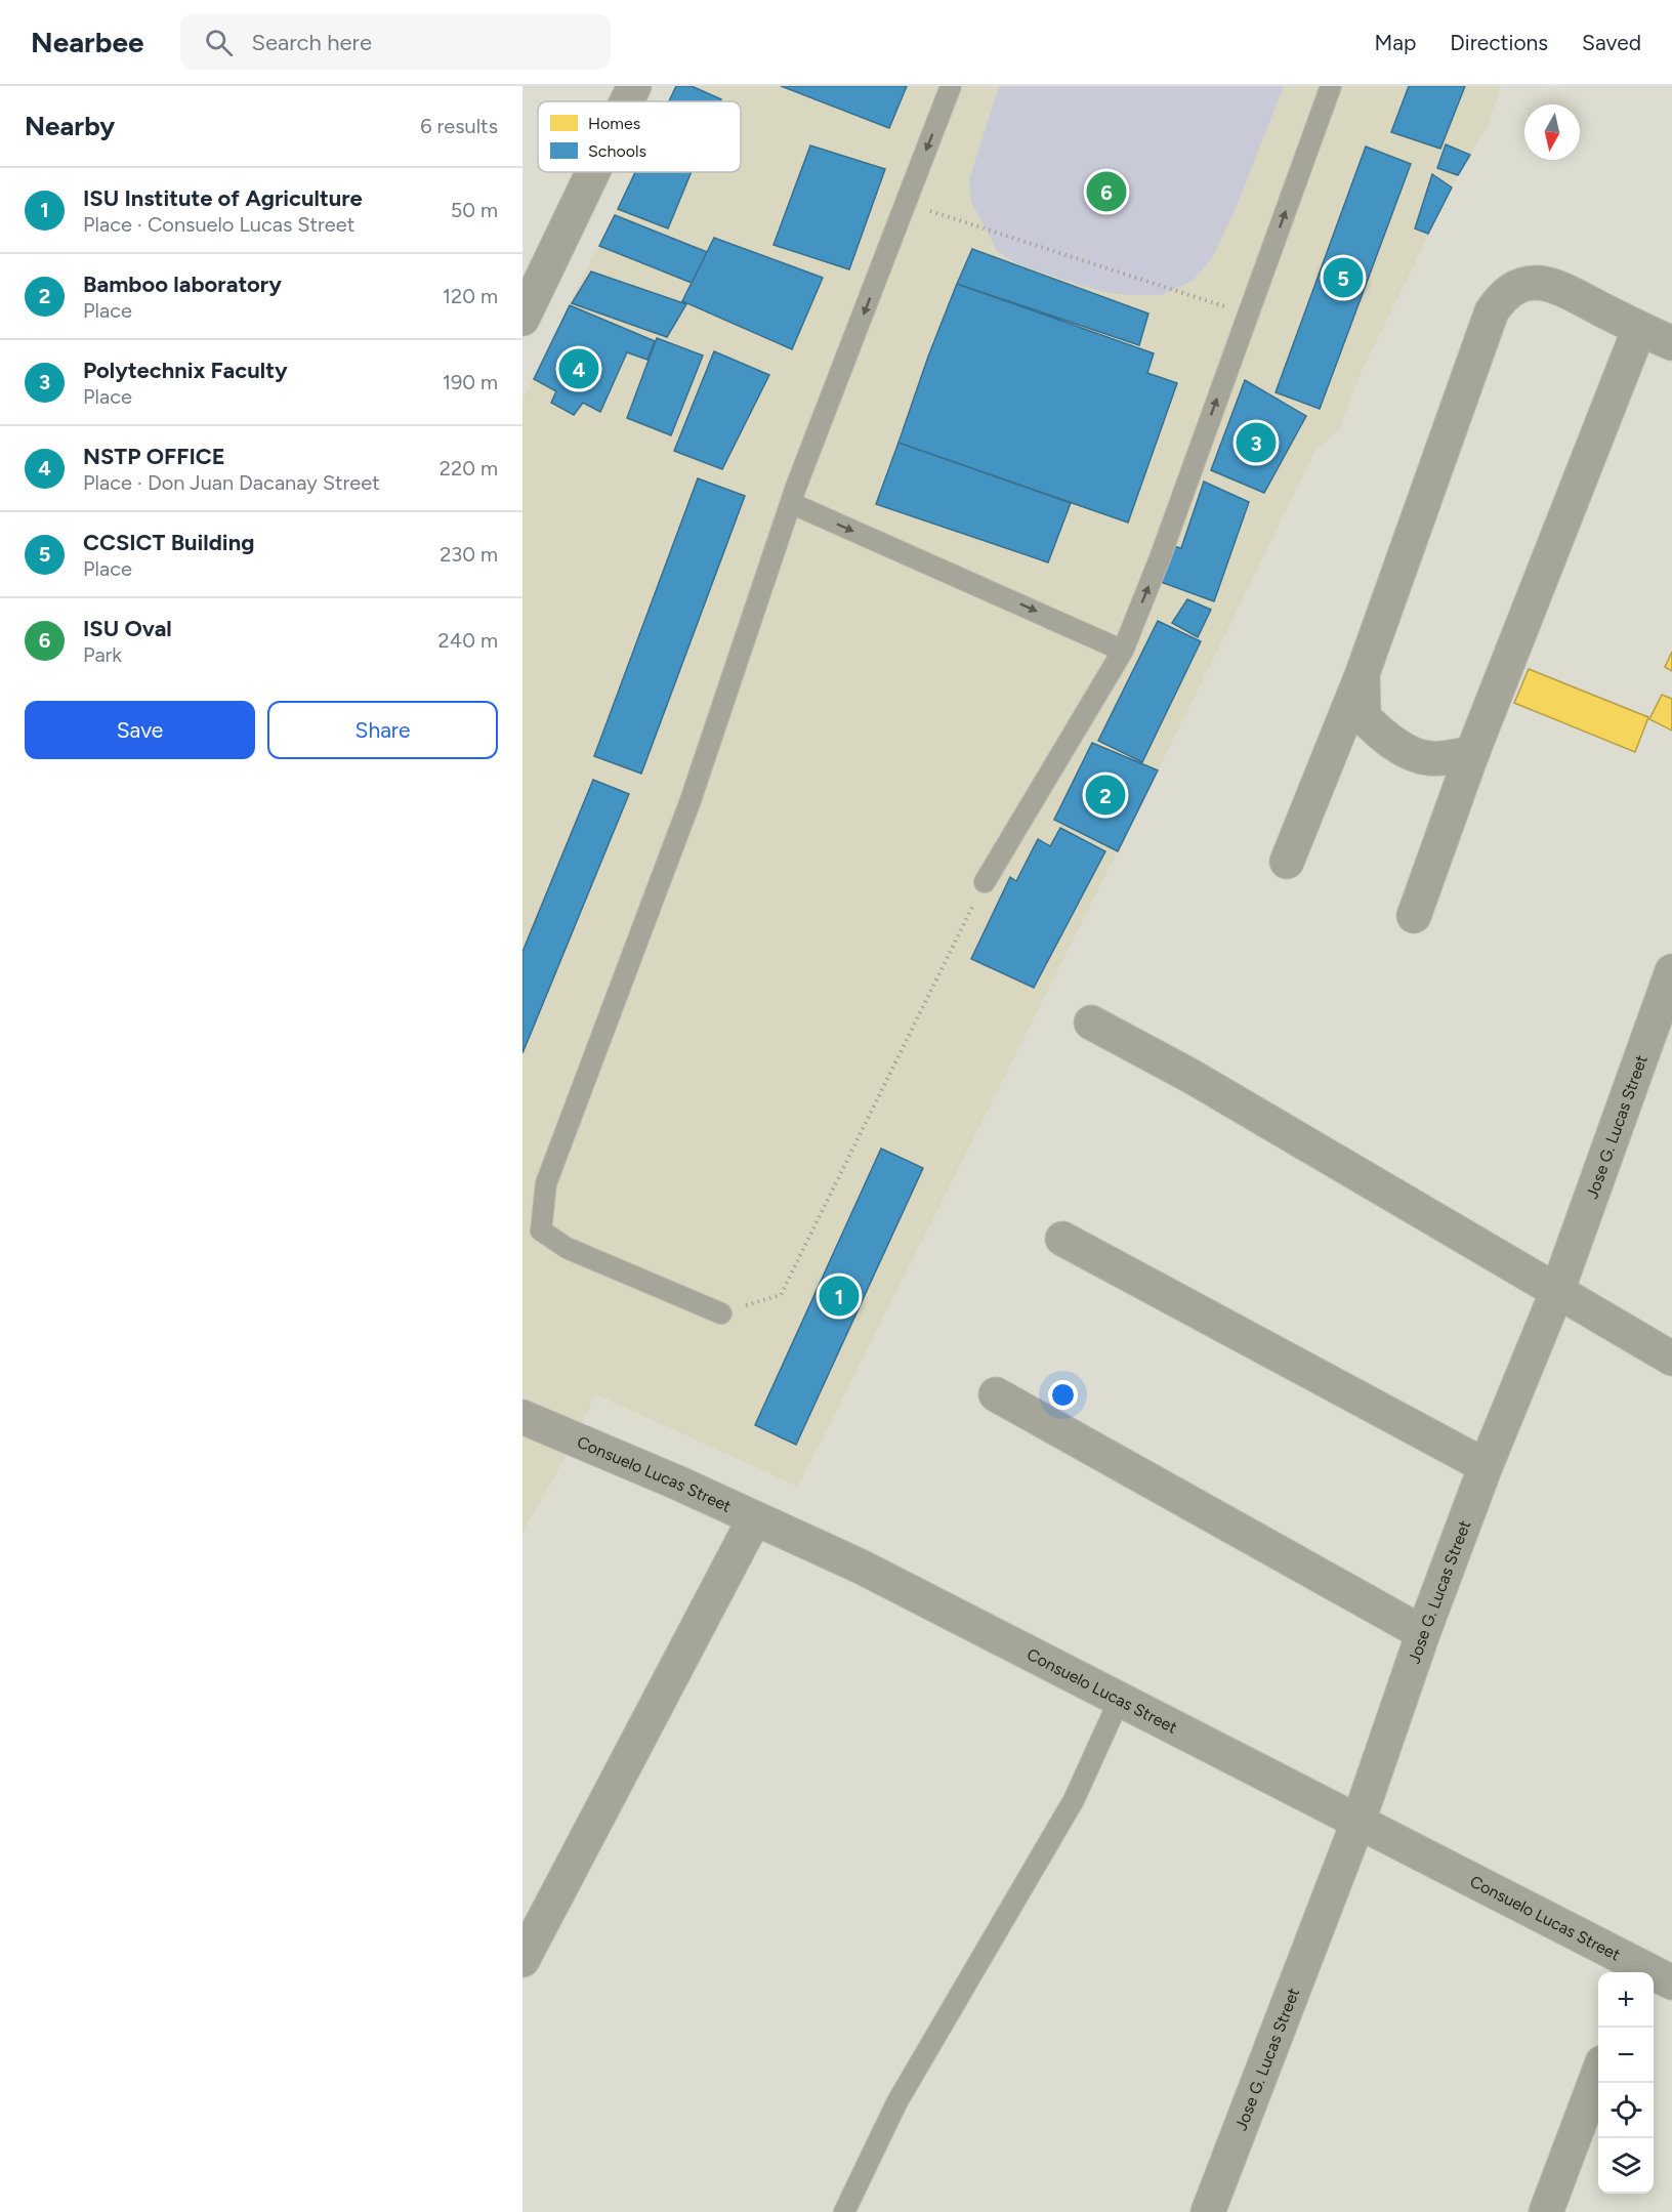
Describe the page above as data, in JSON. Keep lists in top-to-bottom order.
{
  "streets": {
    "street": ["Jose G. Lucas Street", "Consuelo Lucas Street"]
  },
  "crossings": [
    ["Jose G. Lucas Street", "Consuelo Lucas Street"]
  ],
  "legend": ["Homes", "Schools"],
  "north": "bottom",
  "page": {
    "header": "Nearbee",
    "search": "Search here",
    "nav": ["Map", "Directions", "Saved"],
    "heading": ["Nearby", "6 results"],
    "list": [
      {
        "mark": "1",
        "name": "ISU Institute of Agriculture",
        "note": "Place · Consuelo Lucas Street",
        "value": "50 m"
      },
      {
        "mark": "2",
        "name": "Bamboo laboratory",
        "note": "Place",
        "value": "120 m"
      },
      {
        "mark": "3",
        "name": "Polytechnix Faculty",
        "note": "Place",
        "value": "190 m"
      },
      {
        "mark": "4",
        "name": "NSTP OFFICE",
        "note": "Place · Don Juan Dacanay Street",
        "value": "220 m"
      },
      {
        "mark": "5",
        "name": "CCSICT Building",
        "note": "Place",
        "value": "230 m"
      },
      {
        "mark": "6",
        "name": "ISU Oval",
        "note": "Park",
        "value": "240 m"
      }
    ],
    "pins": [
      "6",
      "5",
      "4",
      "3",
      "2",
      "1"
    ],
    "buttons": ["Save", "Share"],
    "map_buttons": ["+", "−"]
  }
}
